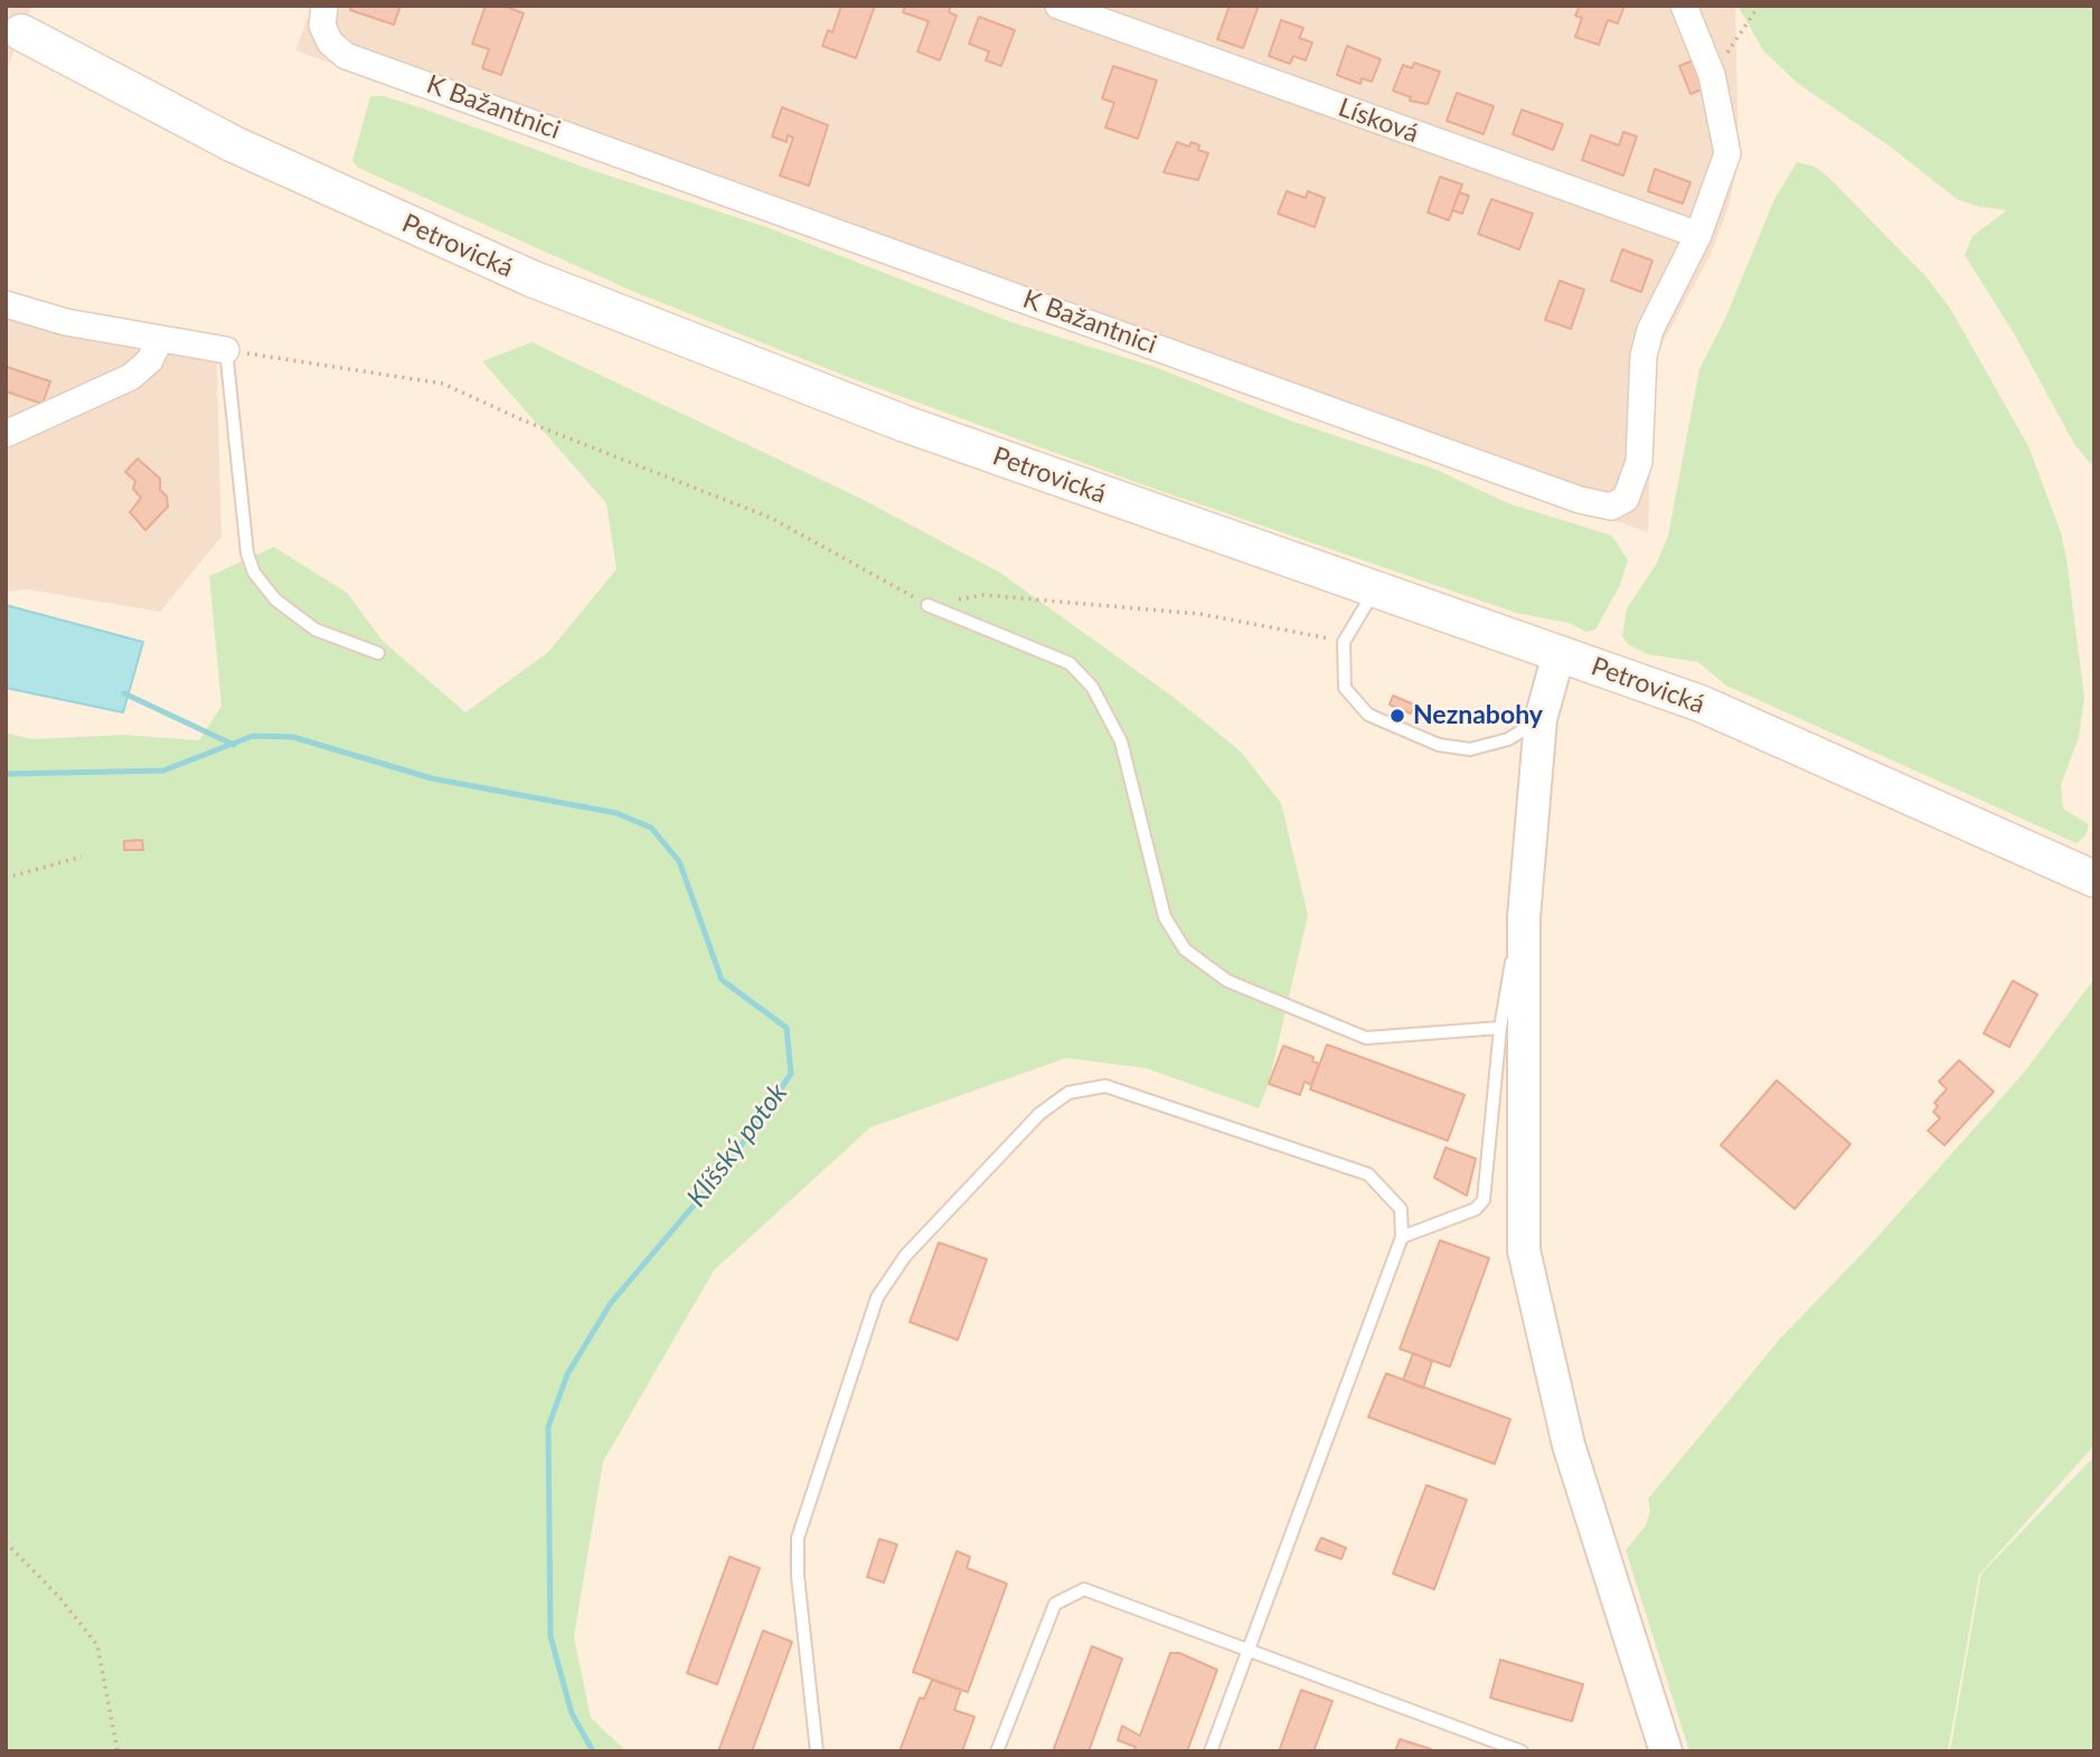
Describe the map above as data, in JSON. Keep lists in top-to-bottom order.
{
  "streets": {
    "main road": ["Petrovická"],
    "street": ["K Bažantnici", "Lísková"]
  },
  "crossings": [
    ["K Bažantnici", "Lísková"]
  ],
  "water": ["Klíšský potok"],
  "places": ["Neznabohy"]
}
